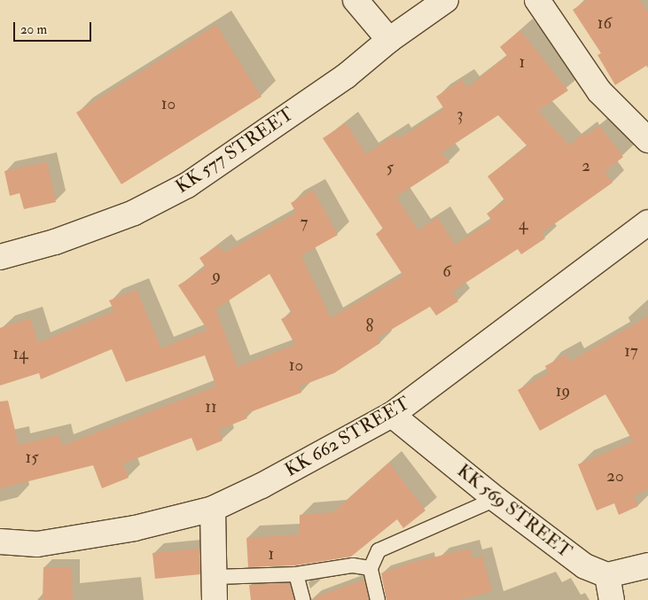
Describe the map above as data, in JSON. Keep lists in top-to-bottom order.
{
  "streets": {
    "street": ["KK 577 STREET", "KK 662 STREET", "KK 569 STREET"]
  },
  "crossings": [
    ["KK 662 STREET", "KK 569 STREET"]
  ],
  "house_numbers": [
    "16",
    "1",
    "10",
    "3",
    "2",
    "5",
    "7",
    "4",
    "6",
    "9",
    "8",
    "17",
    "14",
    "10",
    "19",
    "11",
    "15",
    "20",
    "1"
  ],
  "scale_bar": "20 m"
}
